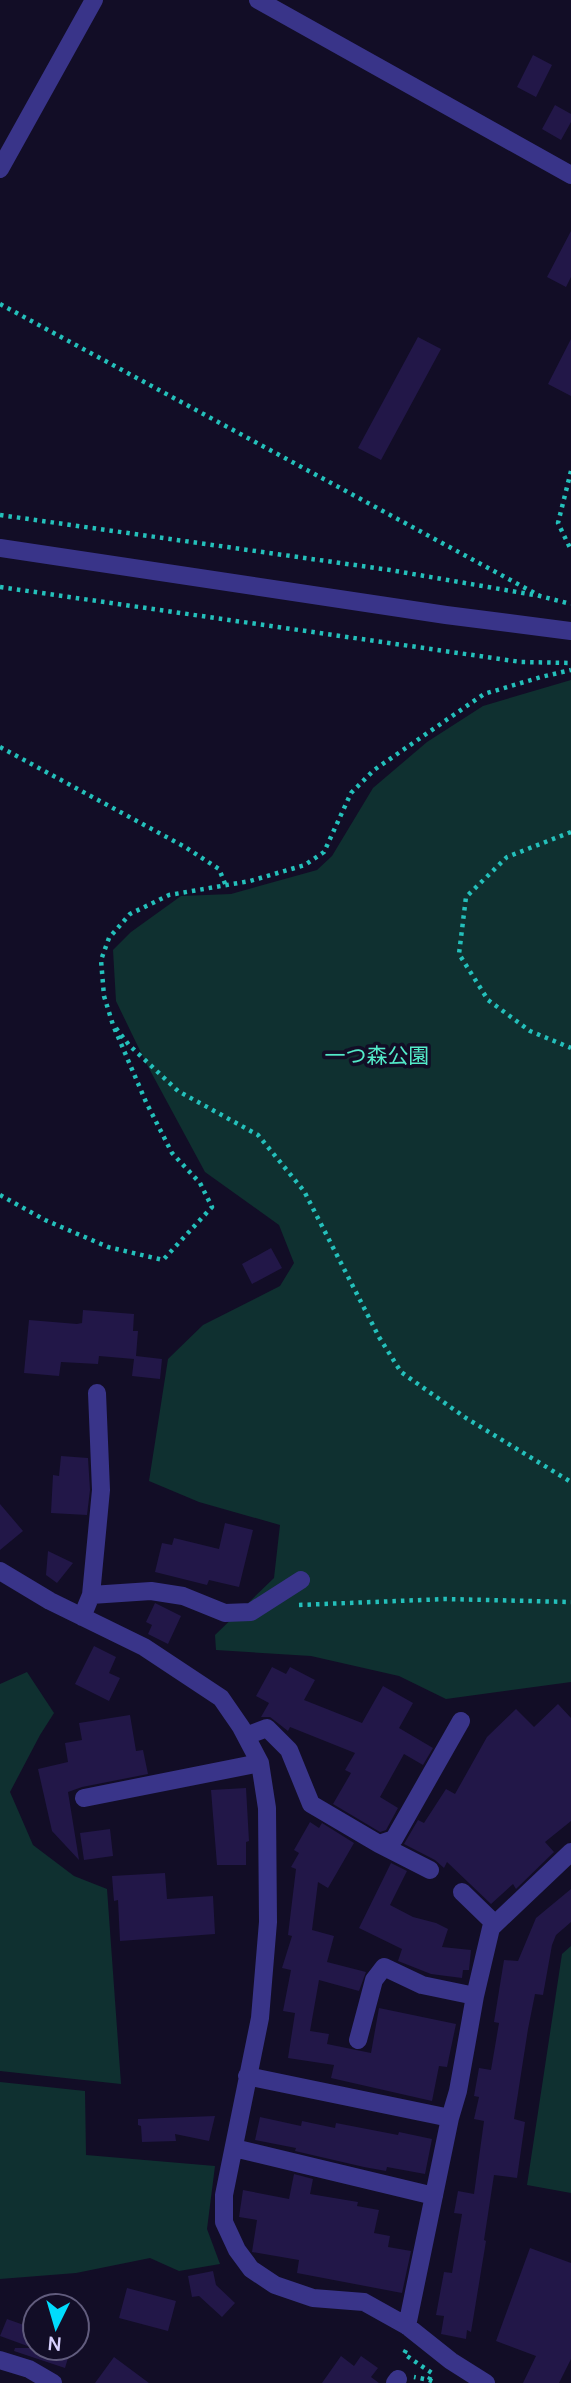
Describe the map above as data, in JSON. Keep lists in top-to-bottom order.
{
  "parks": ["一つ森公園"],
  "north": "bottom"
}
